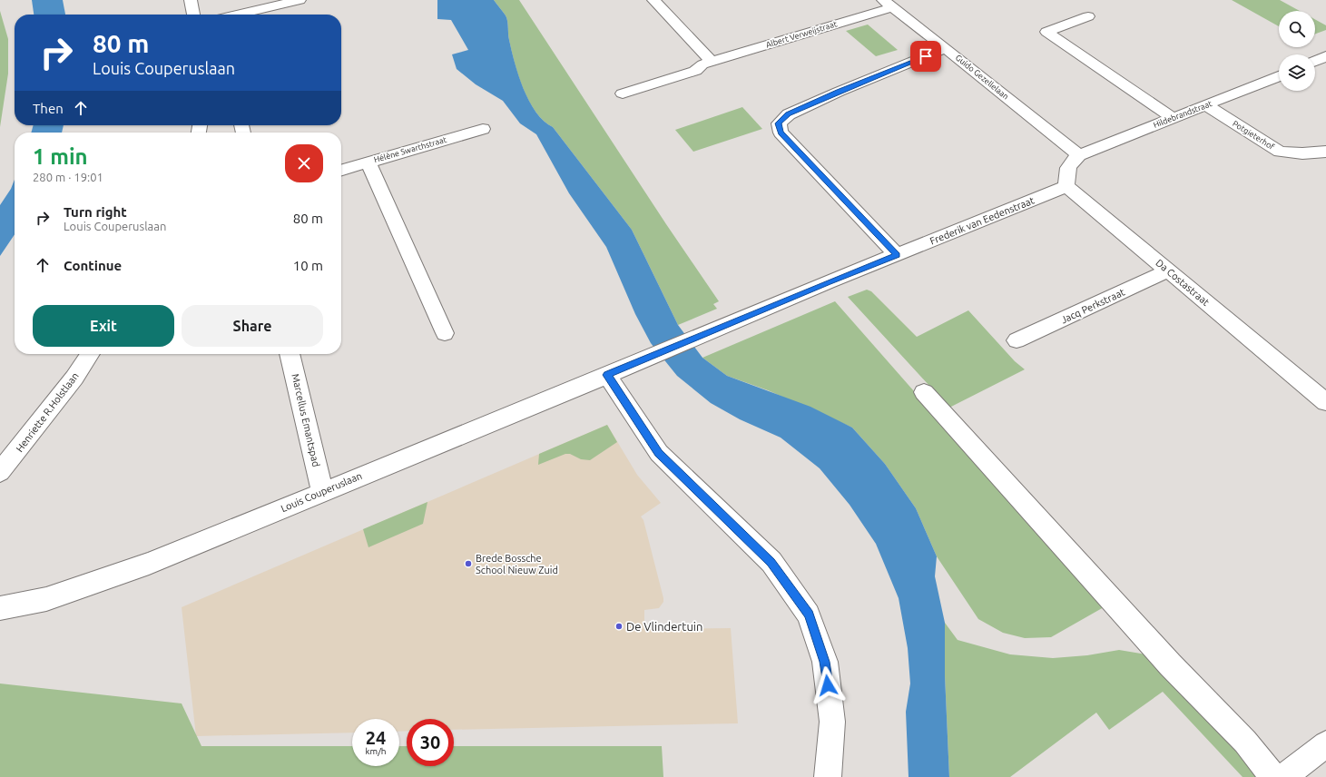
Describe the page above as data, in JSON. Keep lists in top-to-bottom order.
{
  "streets": {
    "street": [
      "Albert Verweijstraat",
      "Guido Gezellelaan",
      "Hildebrandstraat",
      "Potgieterhof",
      "Hélène Swarthstraat",
      "Frederik van Eedenstraat",
      "Da Costastraat",
      "Jacq Perkstraat",
      "Henriette R.Holstlaan",
      "Marcellus Emantspad",
      "Louis Couperuslaan"
    ]
  },
  "crossings": [
    ["Albert Verweijstraat", "Guido Gezellelaan"],
    ["Guido Gezellelaan", "Hildebrandstraat"],
    ["Hildebrandstraat", "Potgieterhof"],
    ["Frederik van Eedenstraat", "Da Costastraat"],
    ["Frederik van Eedenstraat", "Louis Couperuslaan"],
    ["Da Costastraat", "Jacq Perkstraat"],
    ["Marcellus Emantspad", "Louis Couperuslaan"]
  ],
  "places": ["Brede Bossche School Nieuw Zuid", "De Vlindertuin"],
  "page": {
    "turn": ["80 m", "Louis Couperuslaan"],
    "then": "Then",
    "heading": ["1 min", "280 m · 19:01"],
    "list": [
      {
        "name": "Turn right",
        "note": "Louis Couperuslaan",
        "value": "80 m"
      },
      {
        "name": "Continue",
        "value": "10 m"
      }
    ],
    "buttons": ["Exit", "Share"],
    "speed": "24 km/h",
    "limit": "30"
  }
}
